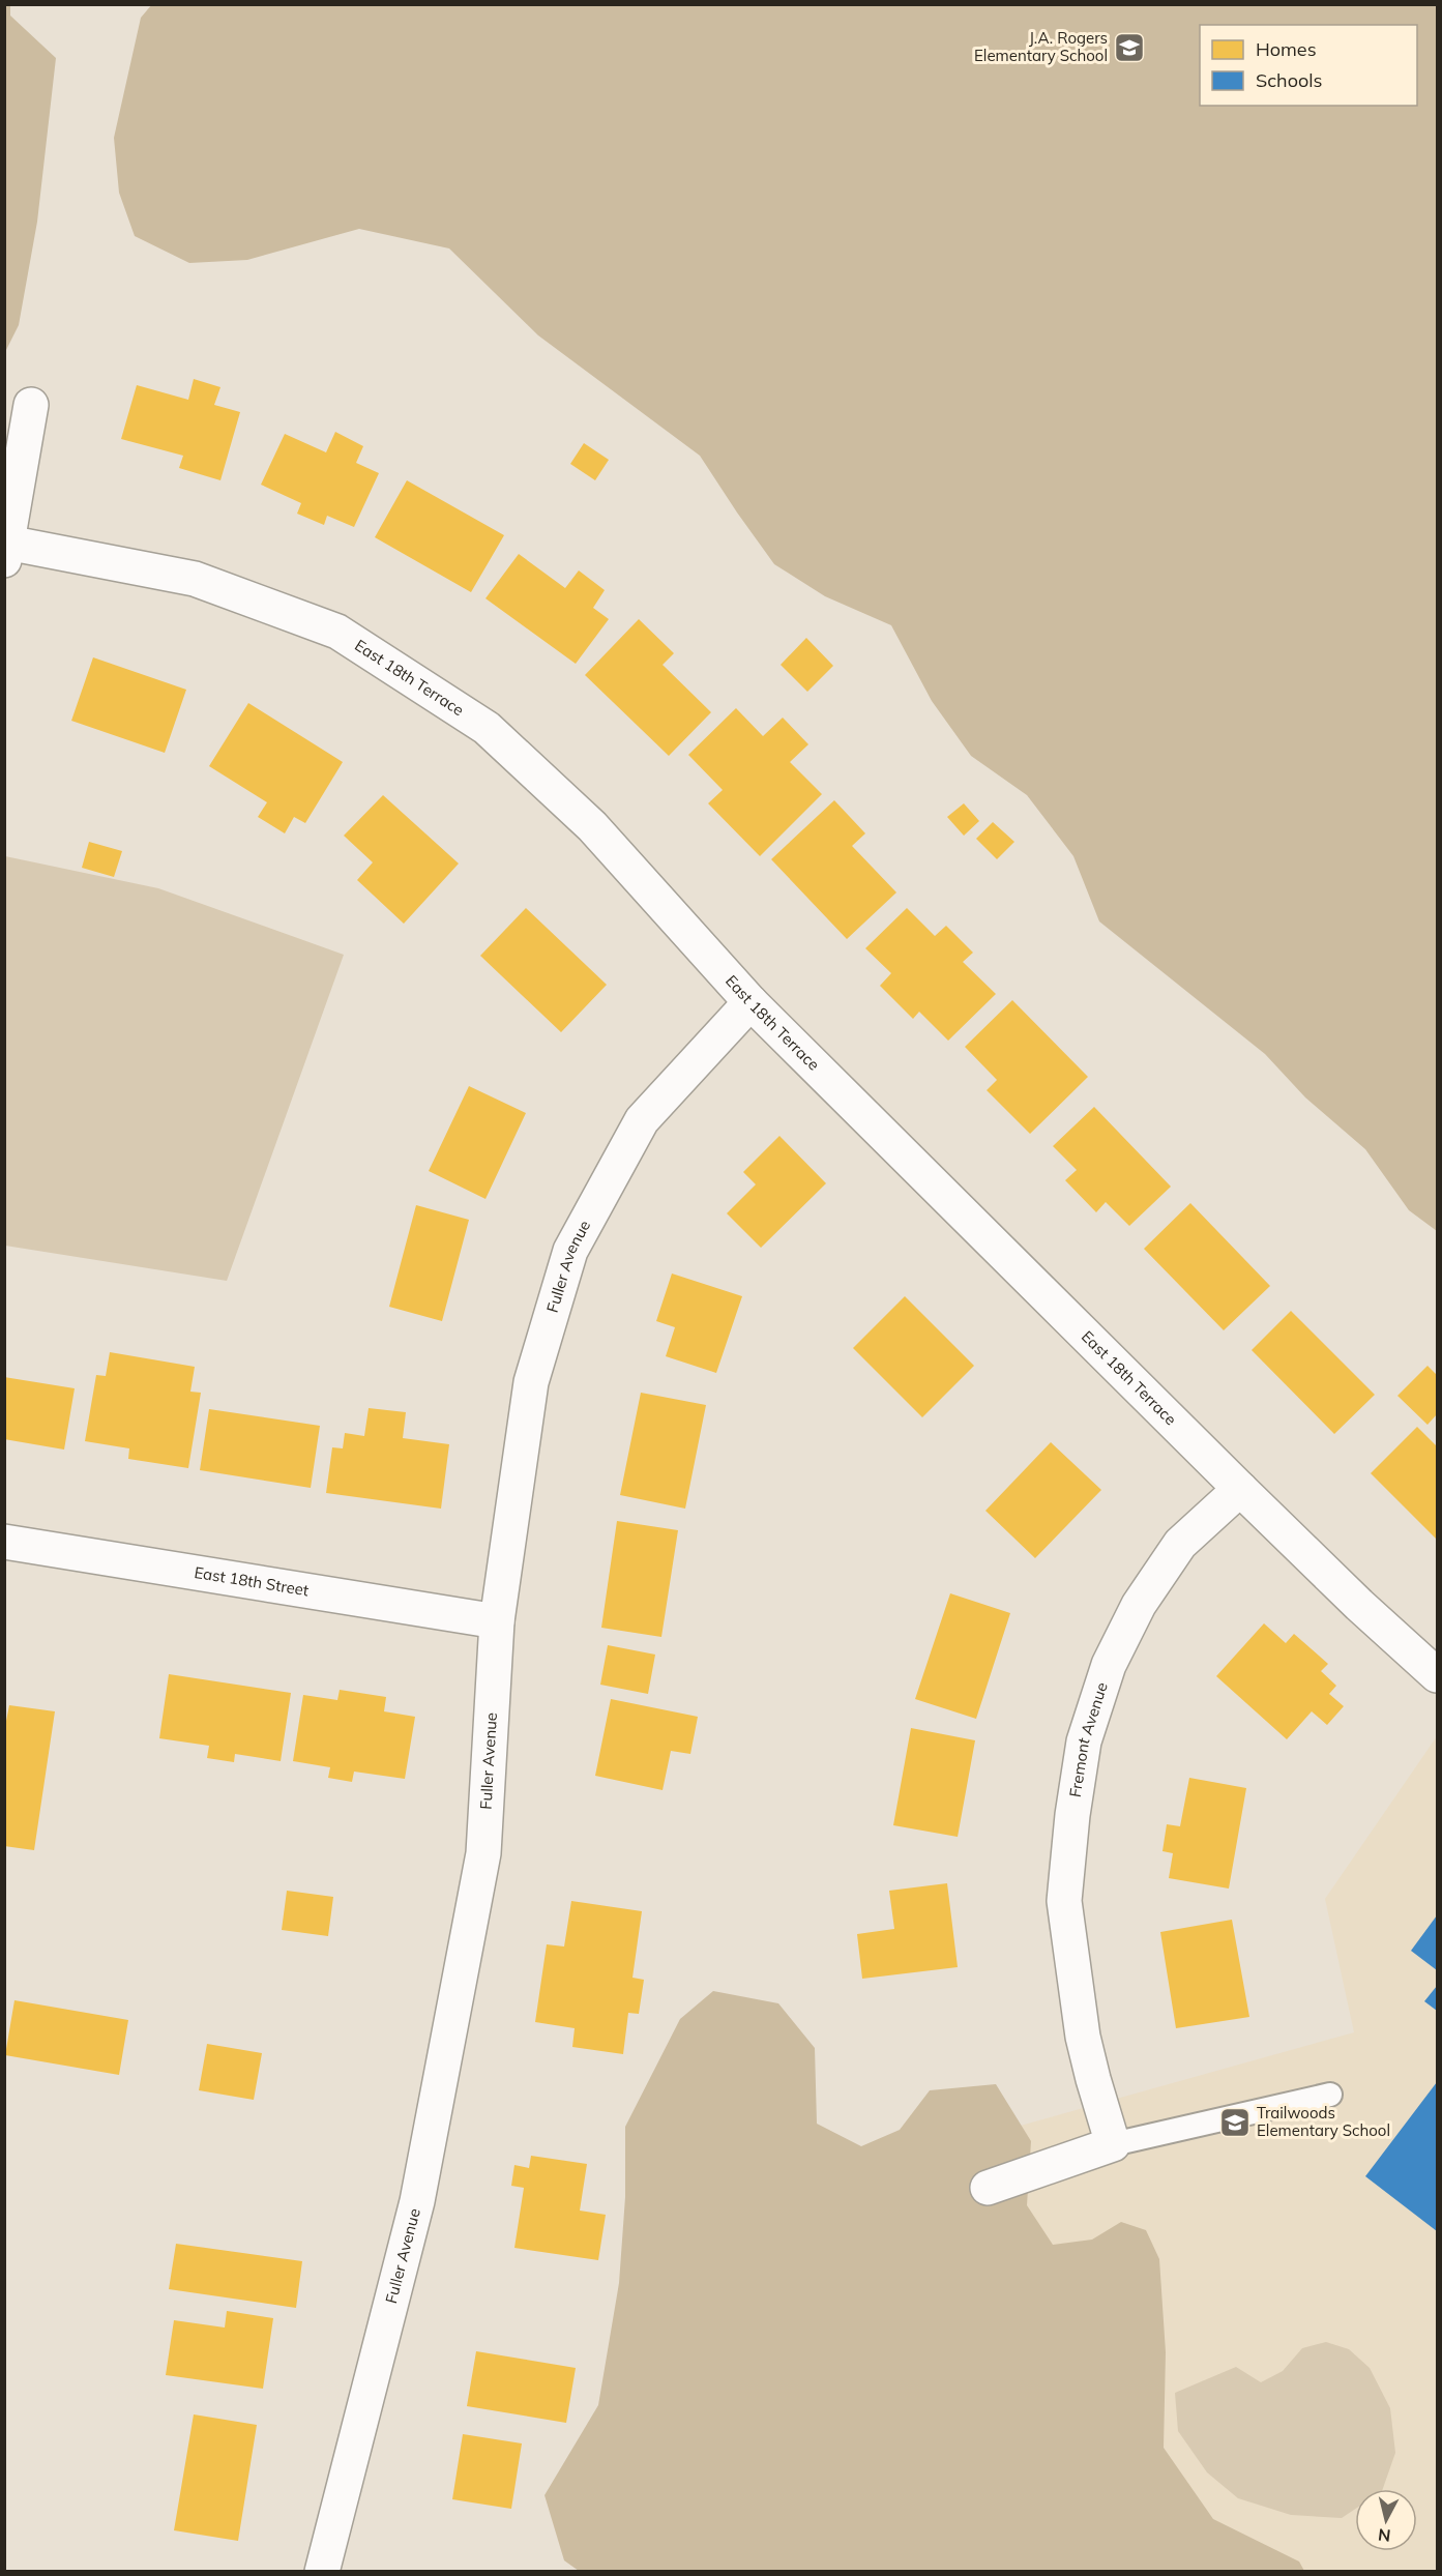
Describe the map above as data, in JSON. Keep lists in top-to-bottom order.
{
  "streets": {
    "street": [
      "East 18th Terrace",
      "Fuller Avenue",
      "East 18th Street",
      "Fremont Avenue"
    ]
  },
  "crossings": [
    ["East 18th Terrace", "Fuller Avenue"],
    ["East 18th Terrace", "Fremont Avenue"],
    ["Fuller Avenue", "East 18th Street"]
  ],
  "places": {
    "school or university": ["J.A. Rogers Elementary School", "Trailwoods Elementary School"]
  },
  "legend": ["Homes", "Schools"],
  "north": "bottom"
}
